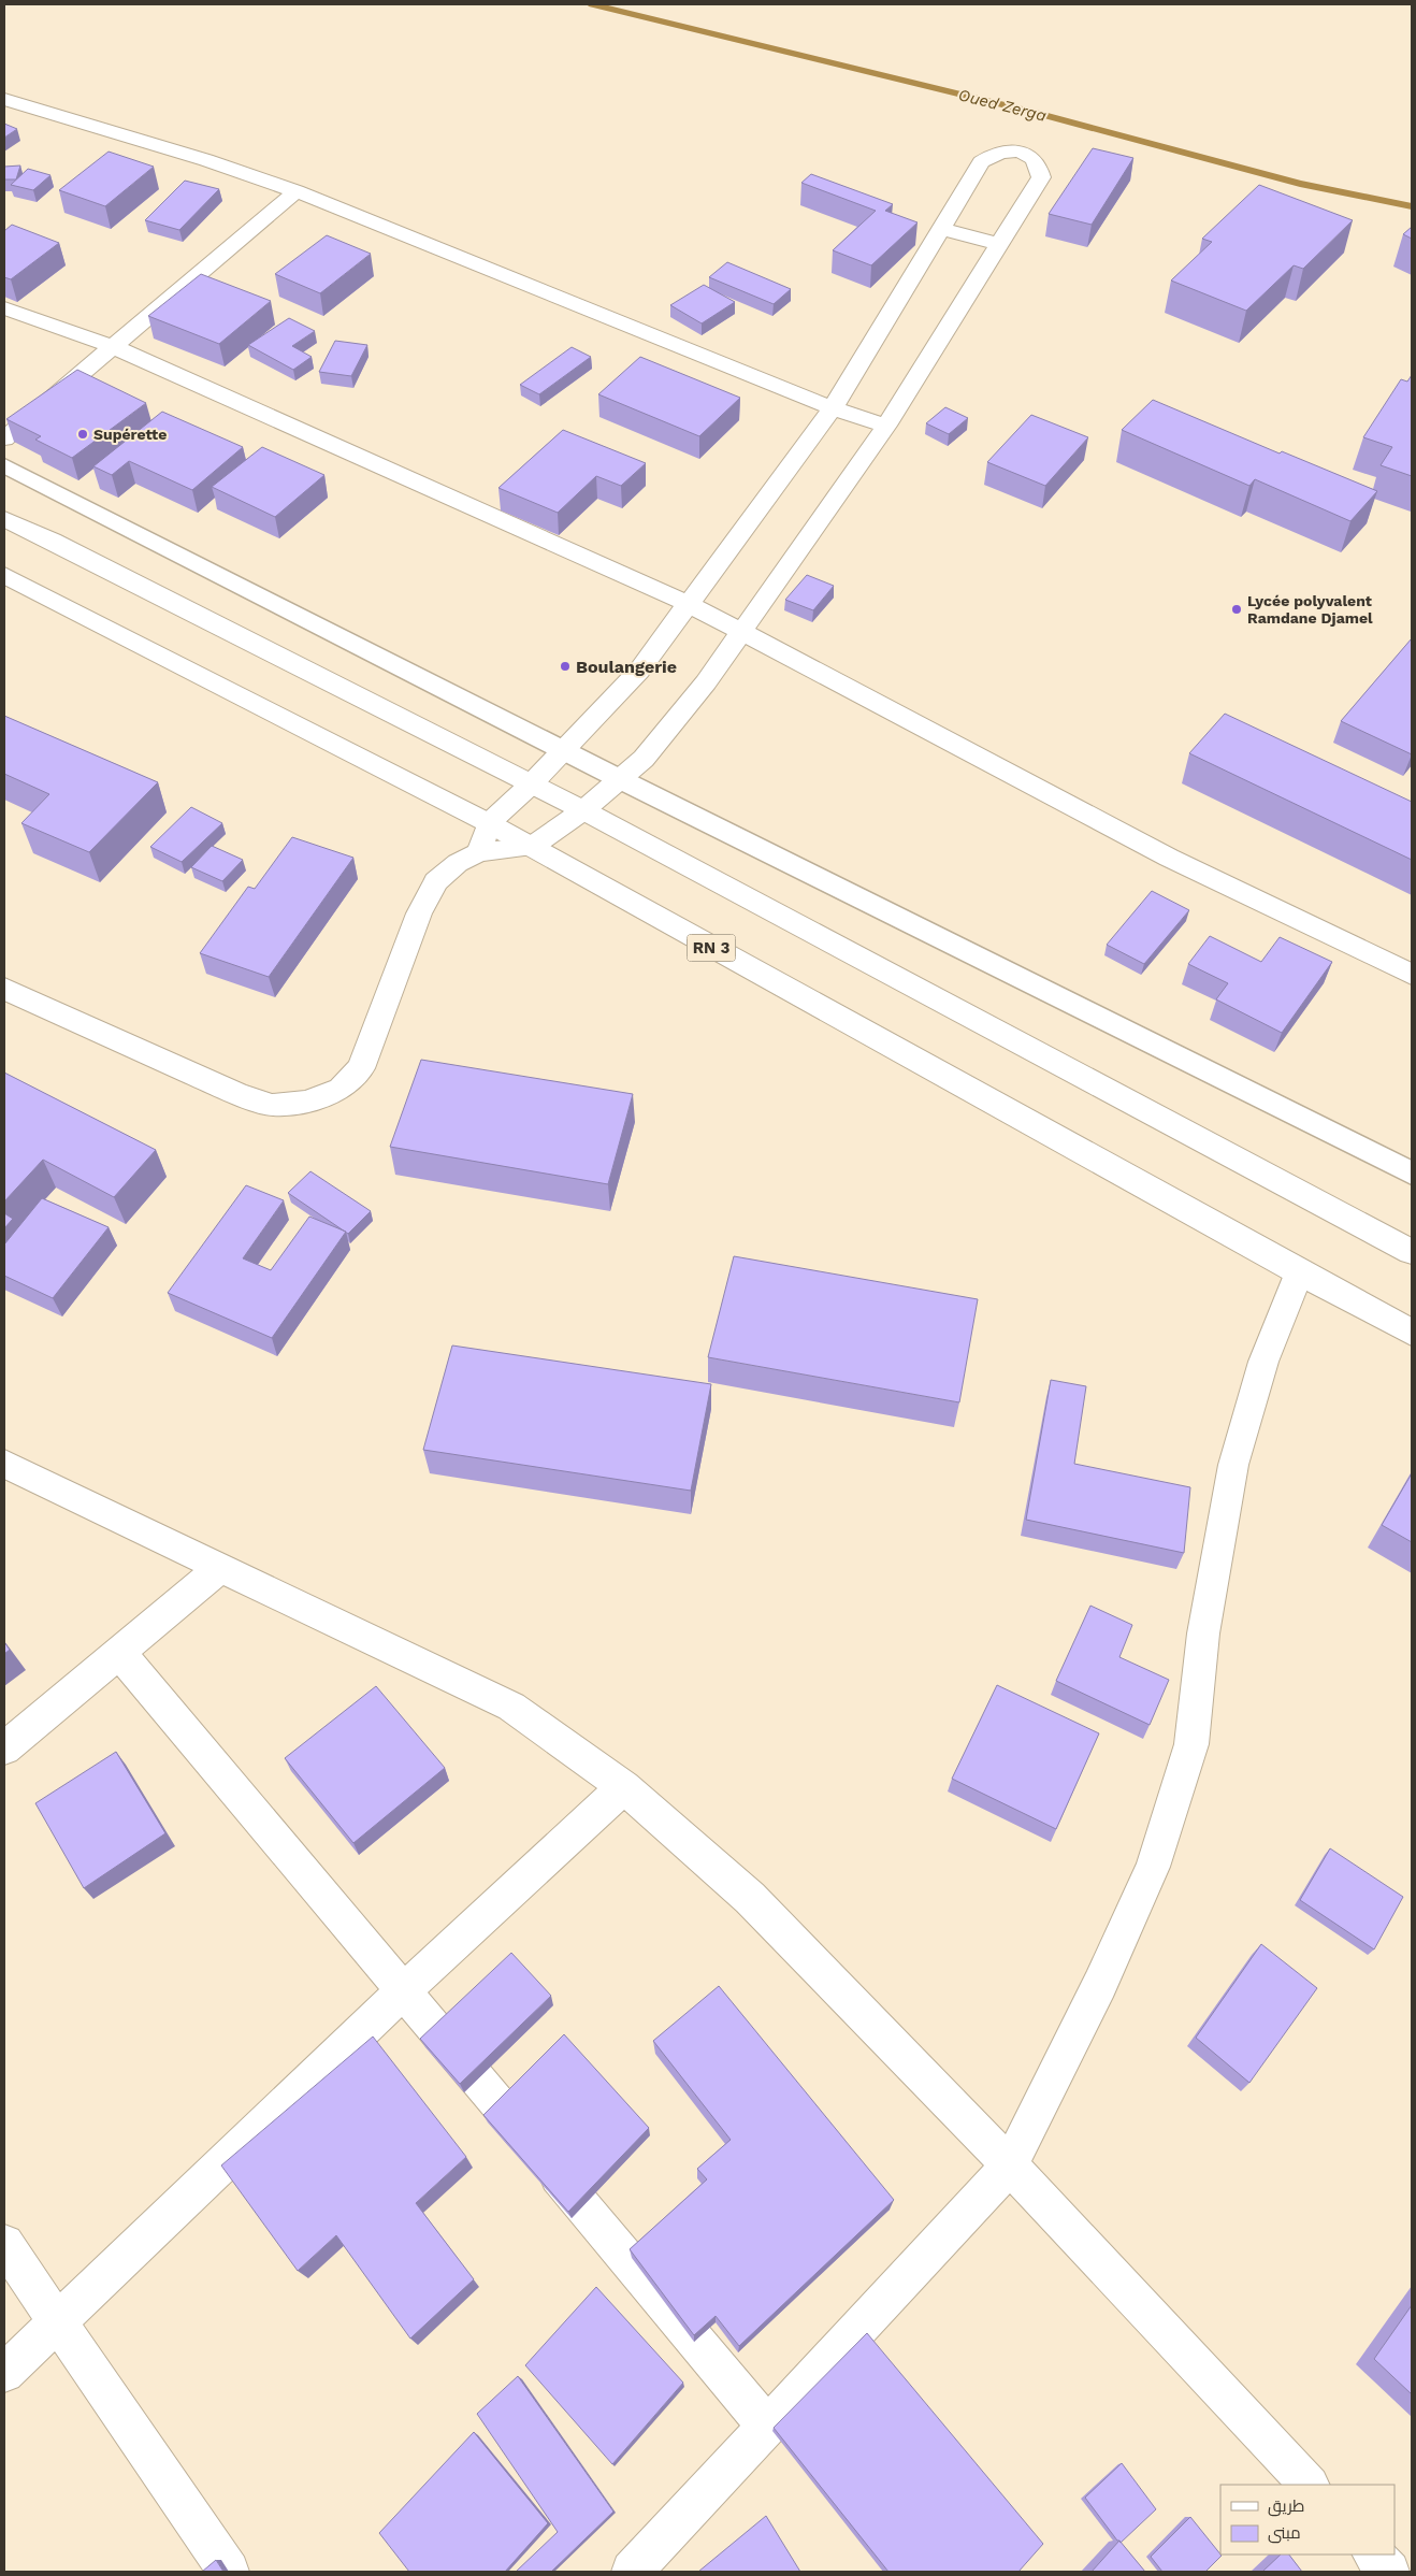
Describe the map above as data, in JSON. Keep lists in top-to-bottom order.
{
  "streets": {
    "street": ["RN 3"]
  },
  "water": ["Oued Zerga"],
  "places": ["Supérette", "Lycée polyvalent Ramdane Djamel", "Boulangerie"],
  "legend": ["طريق", "مبنى"]
}
